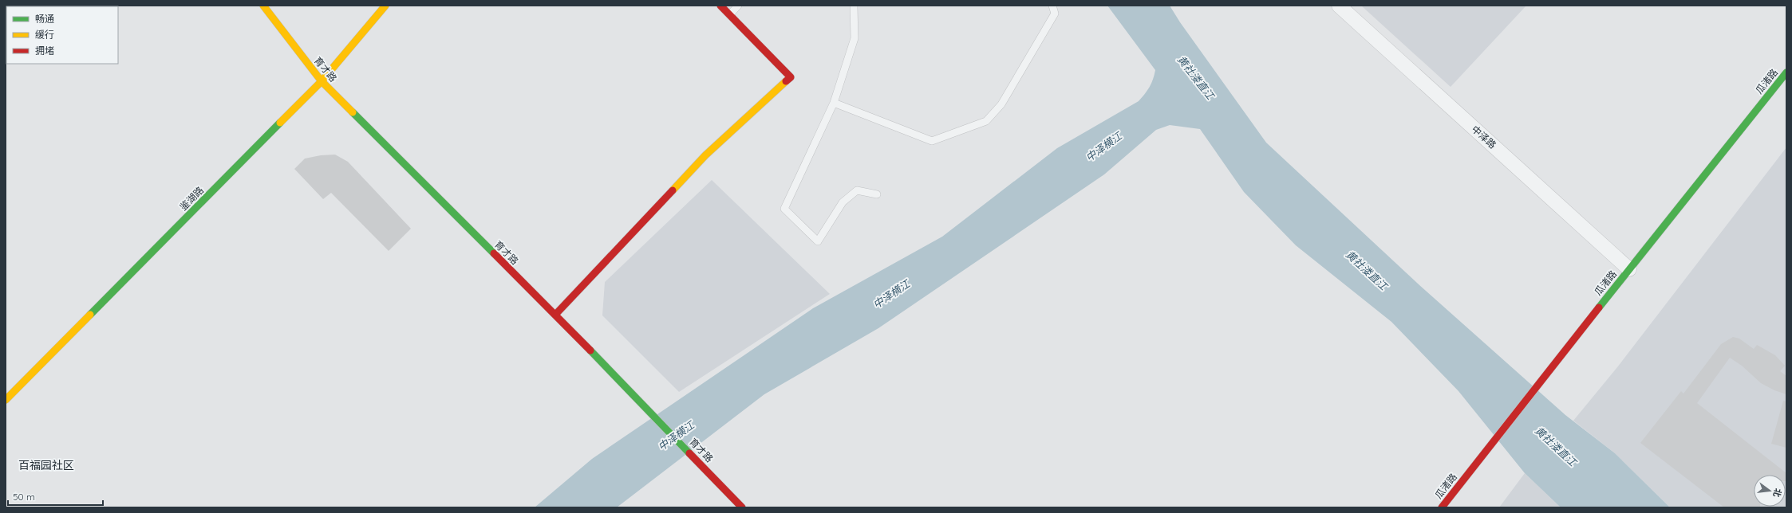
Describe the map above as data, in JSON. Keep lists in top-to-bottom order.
{
  "streets": {
    "street": [
      "育才路",
      "瓜渚路",
      "中泽路",
      "鉴湖路"
    ]
  },
  "crossings": [
    ["育才路", "鉴湖路"],
    ["瓜渚路", "中泽路"]
  ],
  "districts": ["百福园社区"],
  "water": ["黄社溇直江", "中泽横江"],
  "legend": ["畅通", "缓行", "拥堵"],
  "scale_bar": "50 m",
  "north": "right"
}
